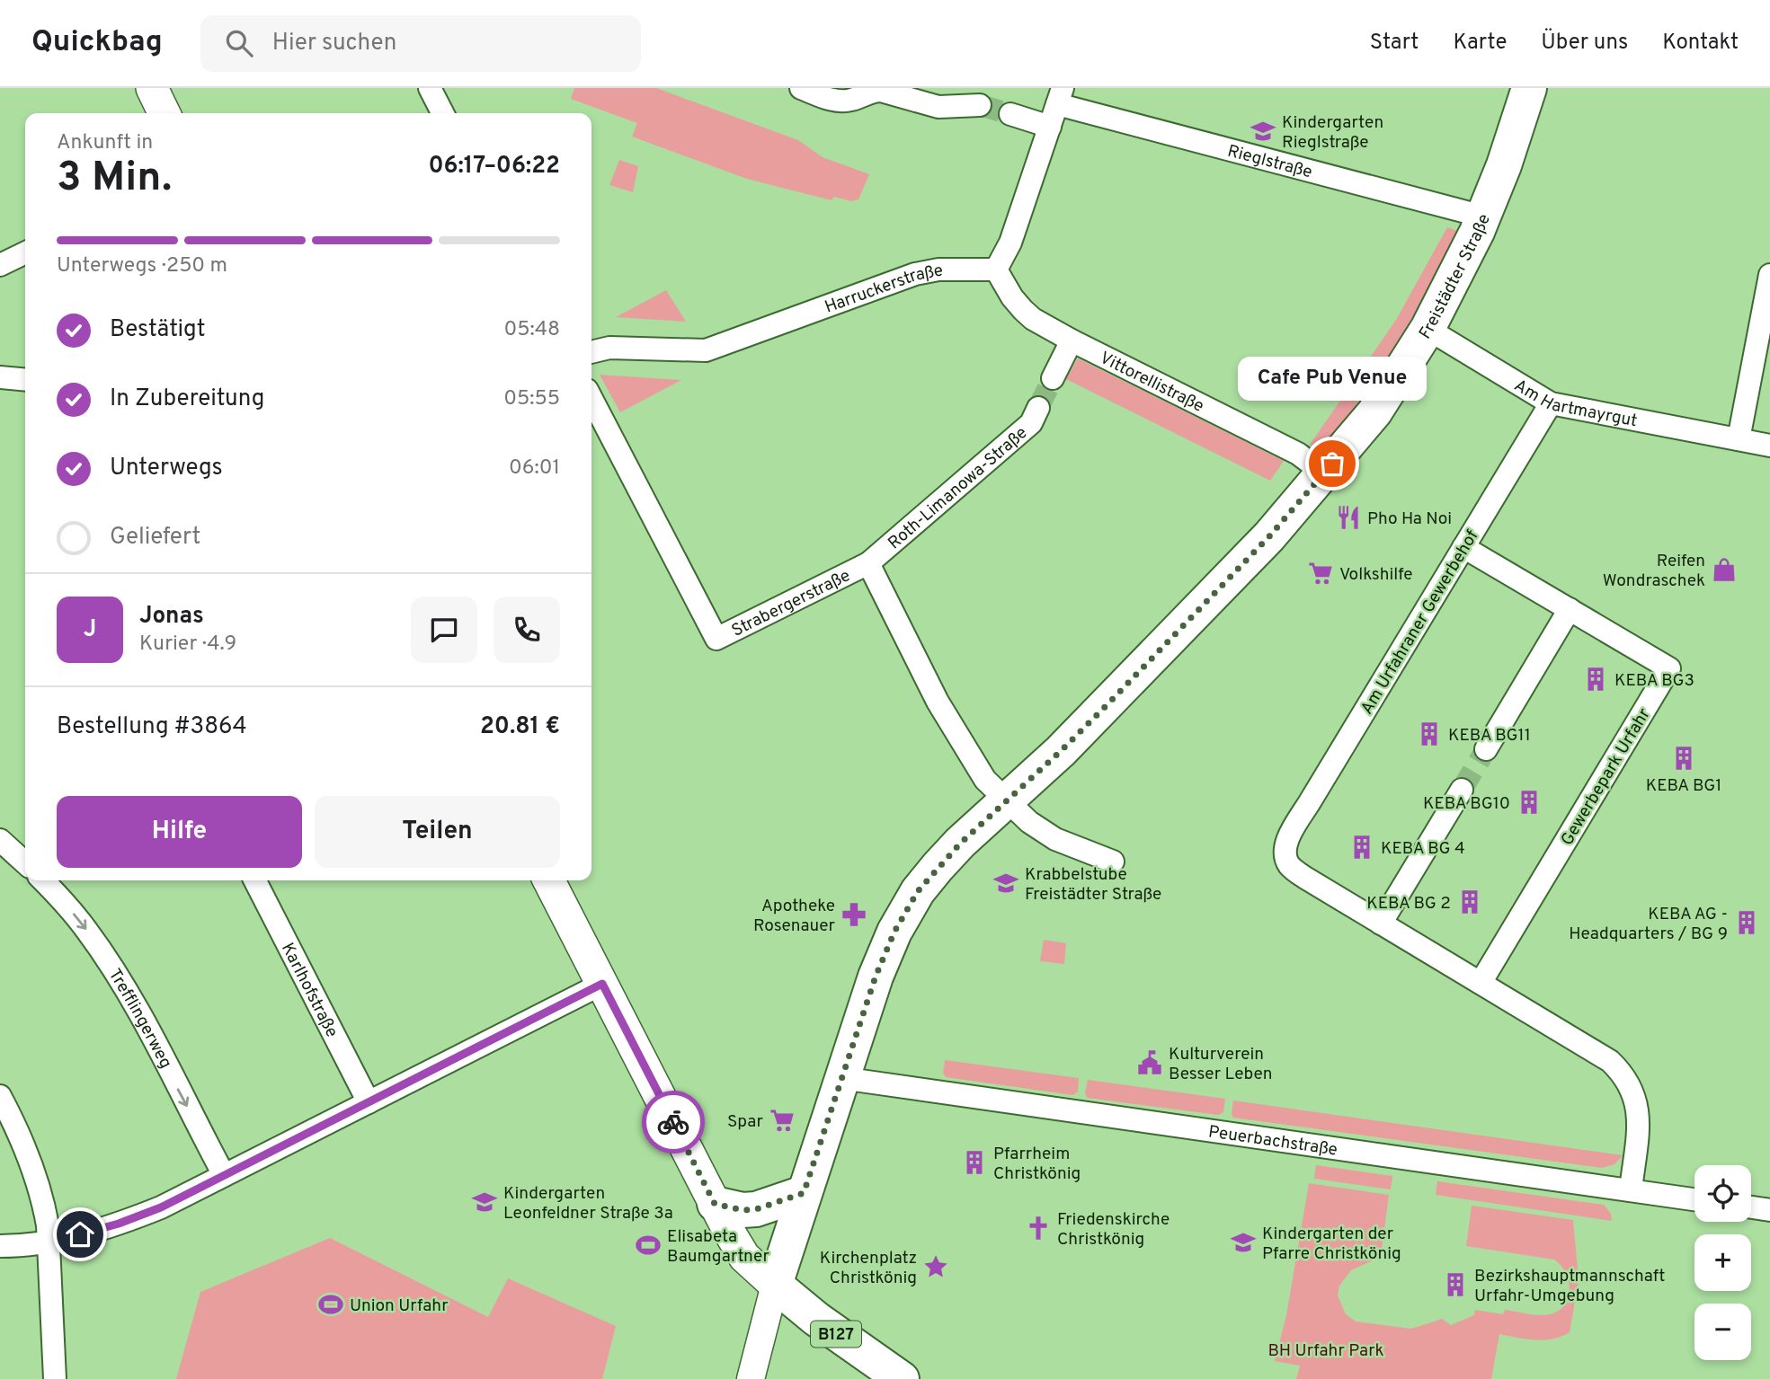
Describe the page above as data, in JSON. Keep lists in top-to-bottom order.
{
  "streets": {
    "main road": ["Freistädter Straße", "B127"],
    "street": [
      "Rieglstraße",
      "Harruckerstraße",
      "Vittorellistraße",
      "Am Hartmayrgut",
      "Roth-Limanowa-Straße",
      "Strabergerstraße",
      "Am Urfahraner Gewerbehof",
      "Gewerbepark Urfahr",
      "Karlhofstraße",
      "Trefflingerweg",
      "Peuerbachstraße"
    ]
  },
  "crossings": [
    ["Rieglstraße", "Freistädter Straße"],
    ["Freistädter Straße", "Vittorellistraße"],
    ["Freistädter Straße", "Am Hartmayrgut"],
    ["Freistädter Straße", "Strabergerstraße"],
    ["Freistädter Straße", "Peuerbachstraße"],
    ["Freistädter Straße", "B127"],
    ["Harruckerstraße", "Vittorellistraße"],
    ["Am Hartmayrgut", "Am Urfahraner Gewerbehof"],
    ["Roth-Limanowa-Straße", "Strabergerstraße"],
    ["Am Urfahraner Gewerbehof", "Gewerbepark Urfahr"]
  ],
  "parks": ["BH Urfahr Park"],
  "places": {
    "school or university": [
      "Kindergarten Rieglstraße",
      "Krabbelstube Freistädter Straße",
      "Kindergarten Leonfeldner Straße 3a",
      "Kindergarten der Pfarre Christkönig"
    ],
    "other": ["Cafe Pub Venue"],
    "restaurant": ["Pho Ha Noi"],
    "shop": ["Reifen Wondraschek"],
    "supermarket": ["Volkshilfe", "Spar"],
    "building": [
      "KEBA BG3",
      "KEBA BG11",
      "KEBA BG1",
      "KEBA BG10",
      "KEBA BG 4",
      "KEBA BG 2",
      "KEBA AG - Headquarters / BG 9",
      "Pfarrheim Christkönig",
      "Bezirkshauptmannschaft Urfahr-Umgebung"
    ],
    "pharmacy": ["Apotheke Rosenauer"],
    "public building": ["Kulturverein Besser Leben"],
    "church": ["Friedenskirche Christkönig"],
    "sports": ["Elisabeta Baumgartner", "Union Urfahr"],
    "place": ["Kirchenplatz Christkönig"]
  },
  "page": {
    "header": "Quickbag",
    "search": "Hier suchen",
    "nav": [
      "Start",
      "Karte",
      "Über uns",
      "Kontakt"
    ],
    "heading": ["3 Min.", "Ankunft in", "06:17–06:22"],
    "panel": [
      "Jonas",
      "Kurier · 4.9",
      "Bestellung #3864",
      "20.81 €"
    ],
    "bar": "Unterwegs · 250 m",
    "list": [
      ["Bestätigt", "05:48"],
      ["In Zubereitung", "05:55"],
      ["Unterwegs", "06:01"],
      "Geliefert"
    ],
    "bubble": "Cafe Pub Venue",
    "round": "J",
    "buttons": ["Hilfe", "Teilen"],
    "map_buttons": ["+", "−"]
  }
}
